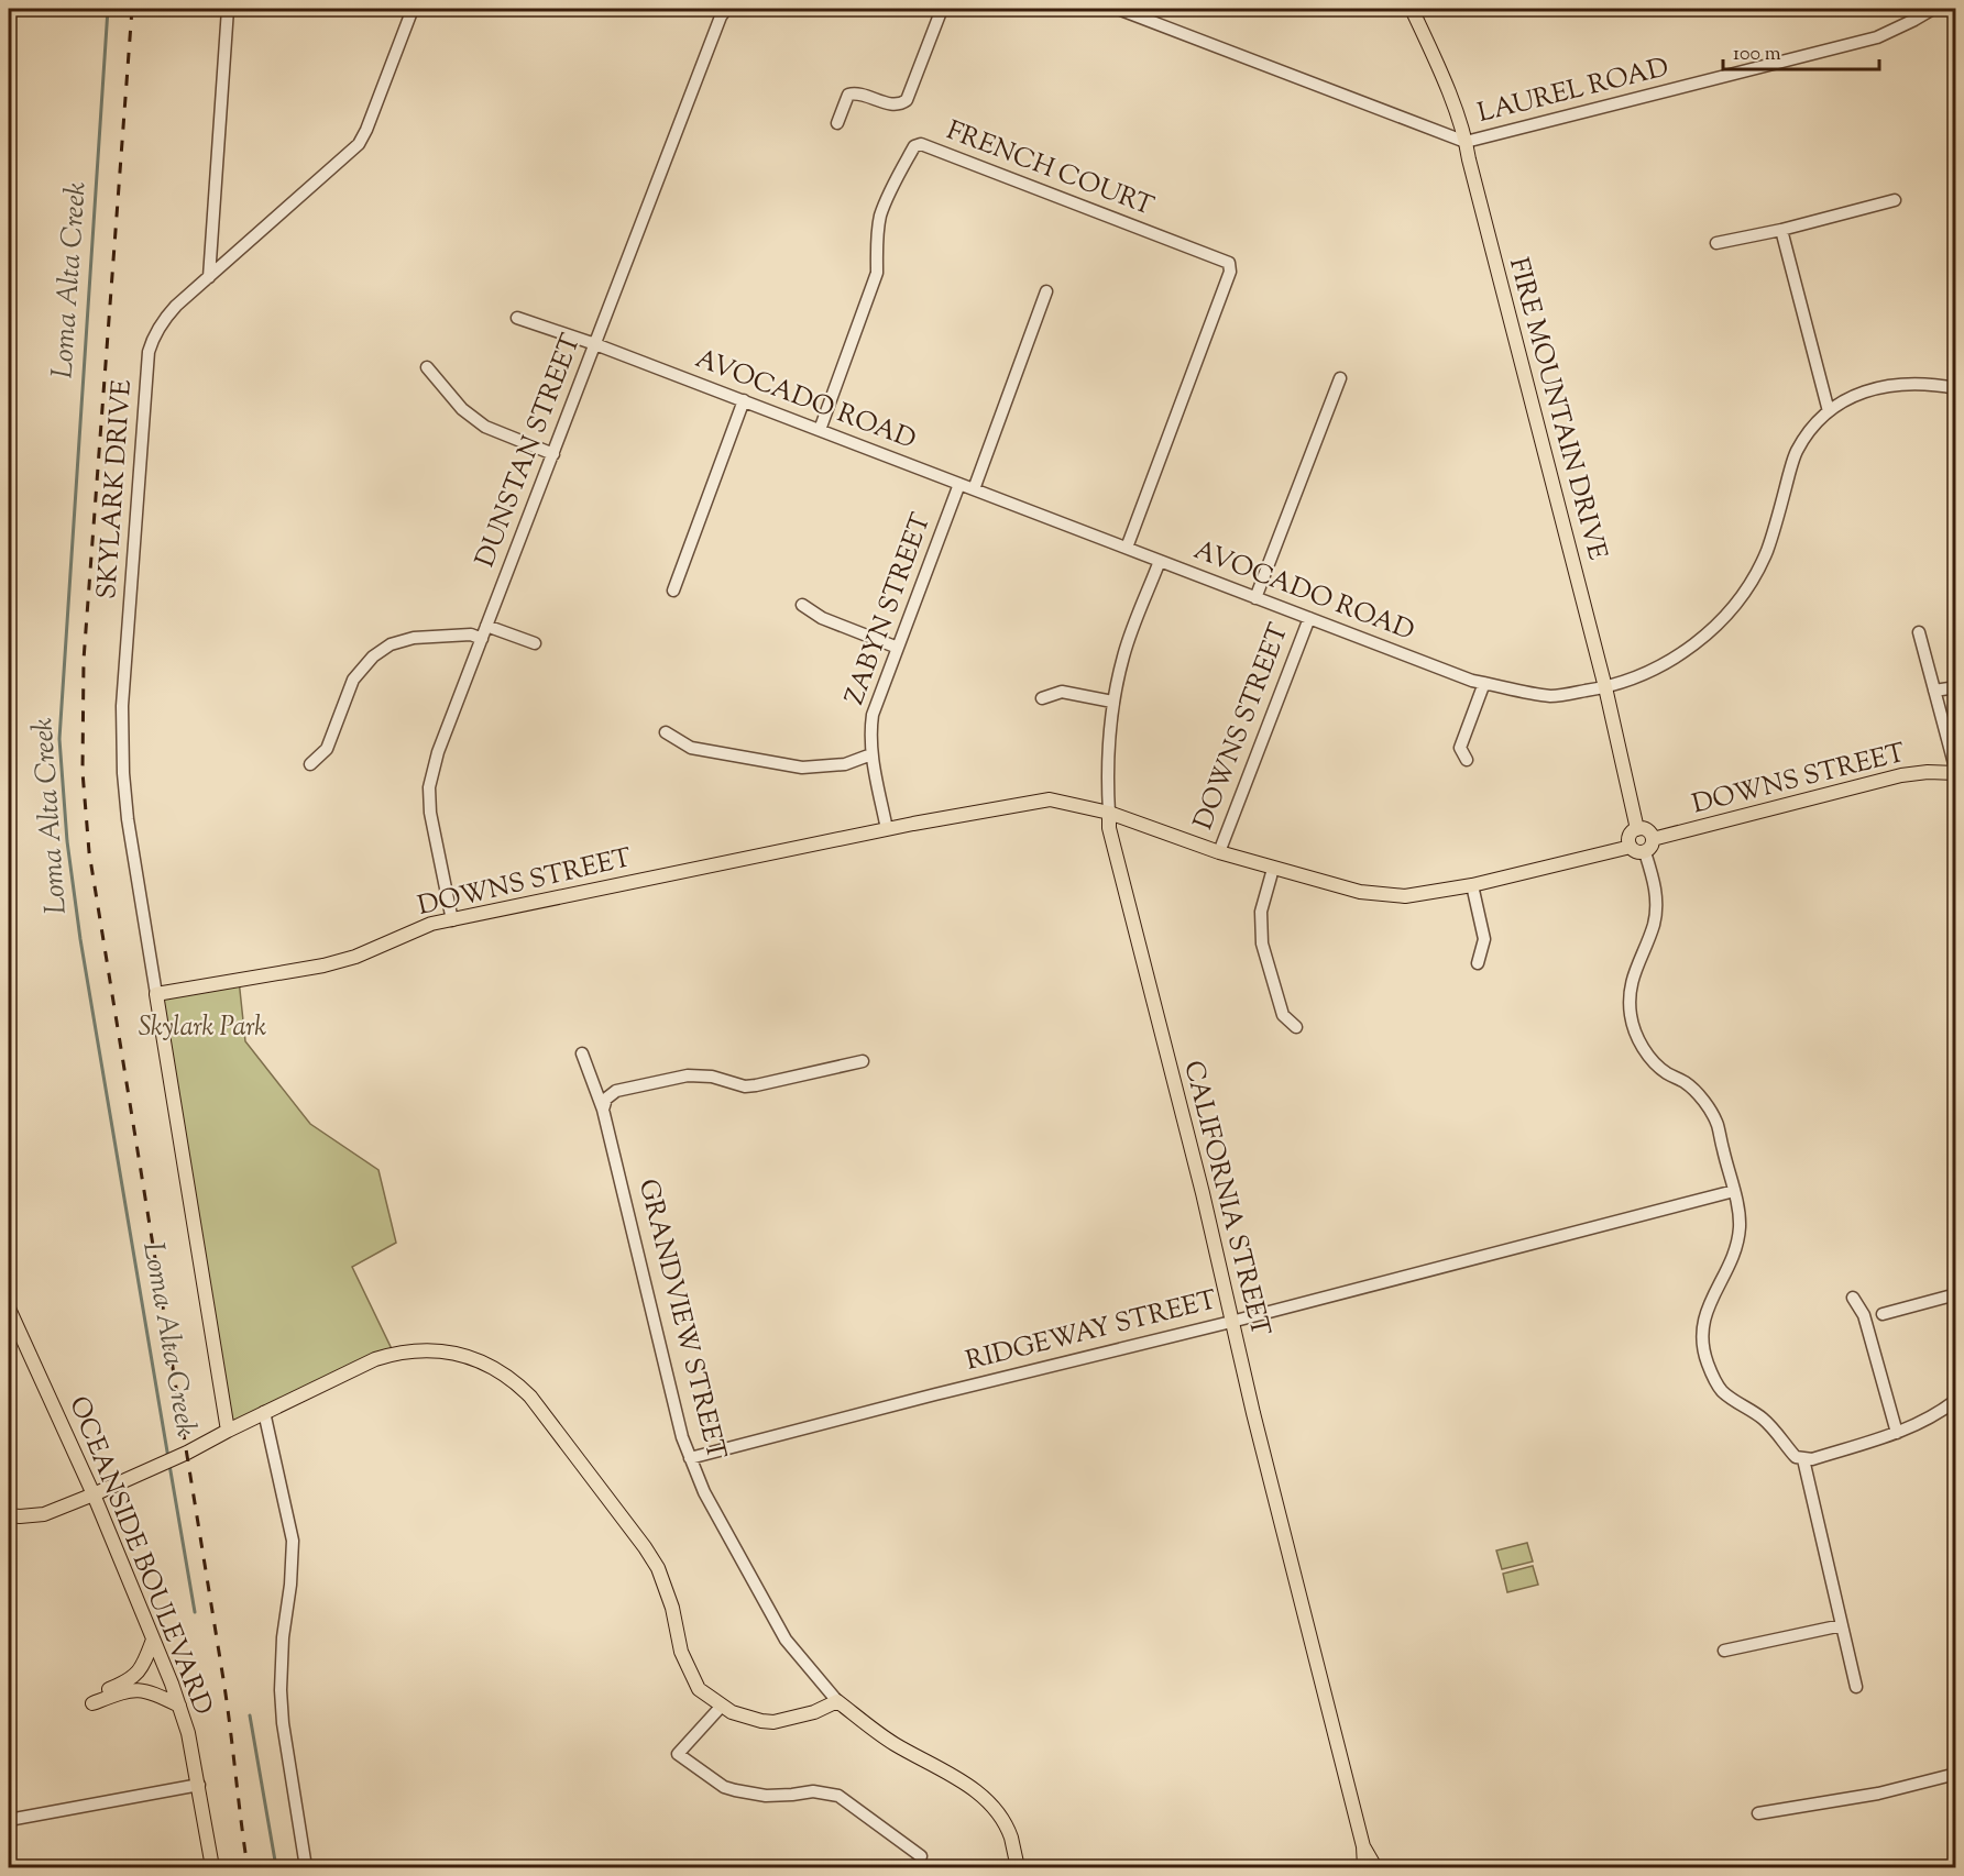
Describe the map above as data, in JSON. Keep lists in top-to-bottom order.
{
  "streets": {
    "main road": [
      "FIRE MOUNTAIN DRIVE",
      "DOWNS STREET",
      "CALIFORNIA STREET",
      "GRANDVIEW STREET",
      "OCEANSIDE BOULEVARD"
    ],
    "street": [
      "LAUREL ROAD",
      "FRENCH COURT",
      "AVOCADO ROAD",
      "DUNSTAN STREET",
      "SKYLARK DRIVE",
      "ZABYN STREET",
      "RIDGEWAY STREET"
    ]
  },
  "crossings": [
    ["LAUREL ROAD", "FIRE MOUNTAIN DRIVE"],
    ["FRENCH COURT", "AVOCADO ROAD"],
    ["AVOCADO ROAD", "FIRE MOUNTAIN DRIVE"],
    ["AVOCADO ROAD", "DUNSTAN STREET"],
    ["AVOCADO ROAD", "ZABYN STREET"],
    ["AVOCADO ROAD", "DOWNS STREET"],
    ["AVOCADO ROAD", "CALIFORNIA STREET"],
    ["FIRE MOUNTAIN DRIVE", "DOWNS STREET"],
    ["DUNSTAN STREET", "DOWNS STREET"],
    ["SKYLARK DRIVE", "DOWNS STREET"],
    ["ZABYN STREET", "DOWNS STREET"],
    ["DOWNS STREET", "CALIFORNIA STREET"],
    ["CALIFORNIA STREET", "RIDGEWAY STREET"],
    ["GRANDVIEW STREET", "RIDGEWAY STREET"]
  ],
  "water": ["Loma Alta Creek"],
  "parks": ["Skylark Park"],
  "scale_bar": "100 m"
}
